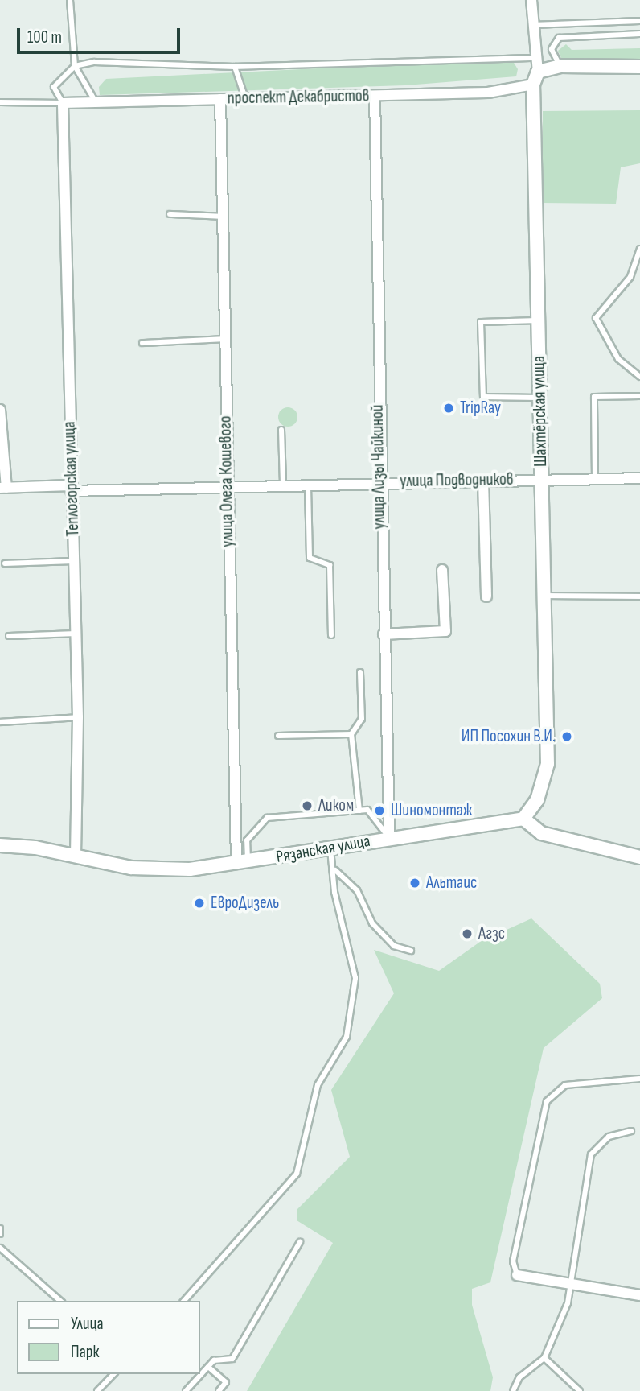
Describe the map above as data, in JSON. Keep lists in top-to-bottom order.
{
  "streets": {
    "main road": ["проспект Декабристов", "Шахтёрская улица", "Рязанская улица"],
    "street": [
      "улица Лизы Чайкиной",
      "Теплогорская улица",
      "улица Подводников",
      "улица Олега Кошевого"
    ]
  },
  "crossings": [
    ["проспект Декабристов", "Шахтёрская улица"],
    ["проспект Декабристов", "улица Лизы Чайкиной"],
    ["проспект Декабристов", "Теплогорская улица"],
    ["проспект Декабристов", "улица Олега Кошевого"],
    ["Шахтёрская улица", "улица Подводников"],
    ["Шахтёрская улица", "Рязанская улица"],
    ["улица Лизы Чайкиной", "улица Подводников"],
    ["улица Лизы Чайкиной", "Рязанская улица"],
    ["Теплогорская улица", "улица Подводников"],
    ["Теплогорская улица", "Рязанская улица"],
    ["улица Подводников", "улица Олега Кошевого"],
    ["улица Олега Кошевого", "Рязанская улица"]
  ],
  "places": [
    "TripRay",
    "ИП Посохин В.И.",
    "Ликом",
    "Шиномонтаж",
    "Альтаис",
    "ЕвроДизель",
    "Агзс"
  ],
  "legend": ["Улица", "Парк"],
  "scale_bar": "100 m"
}
